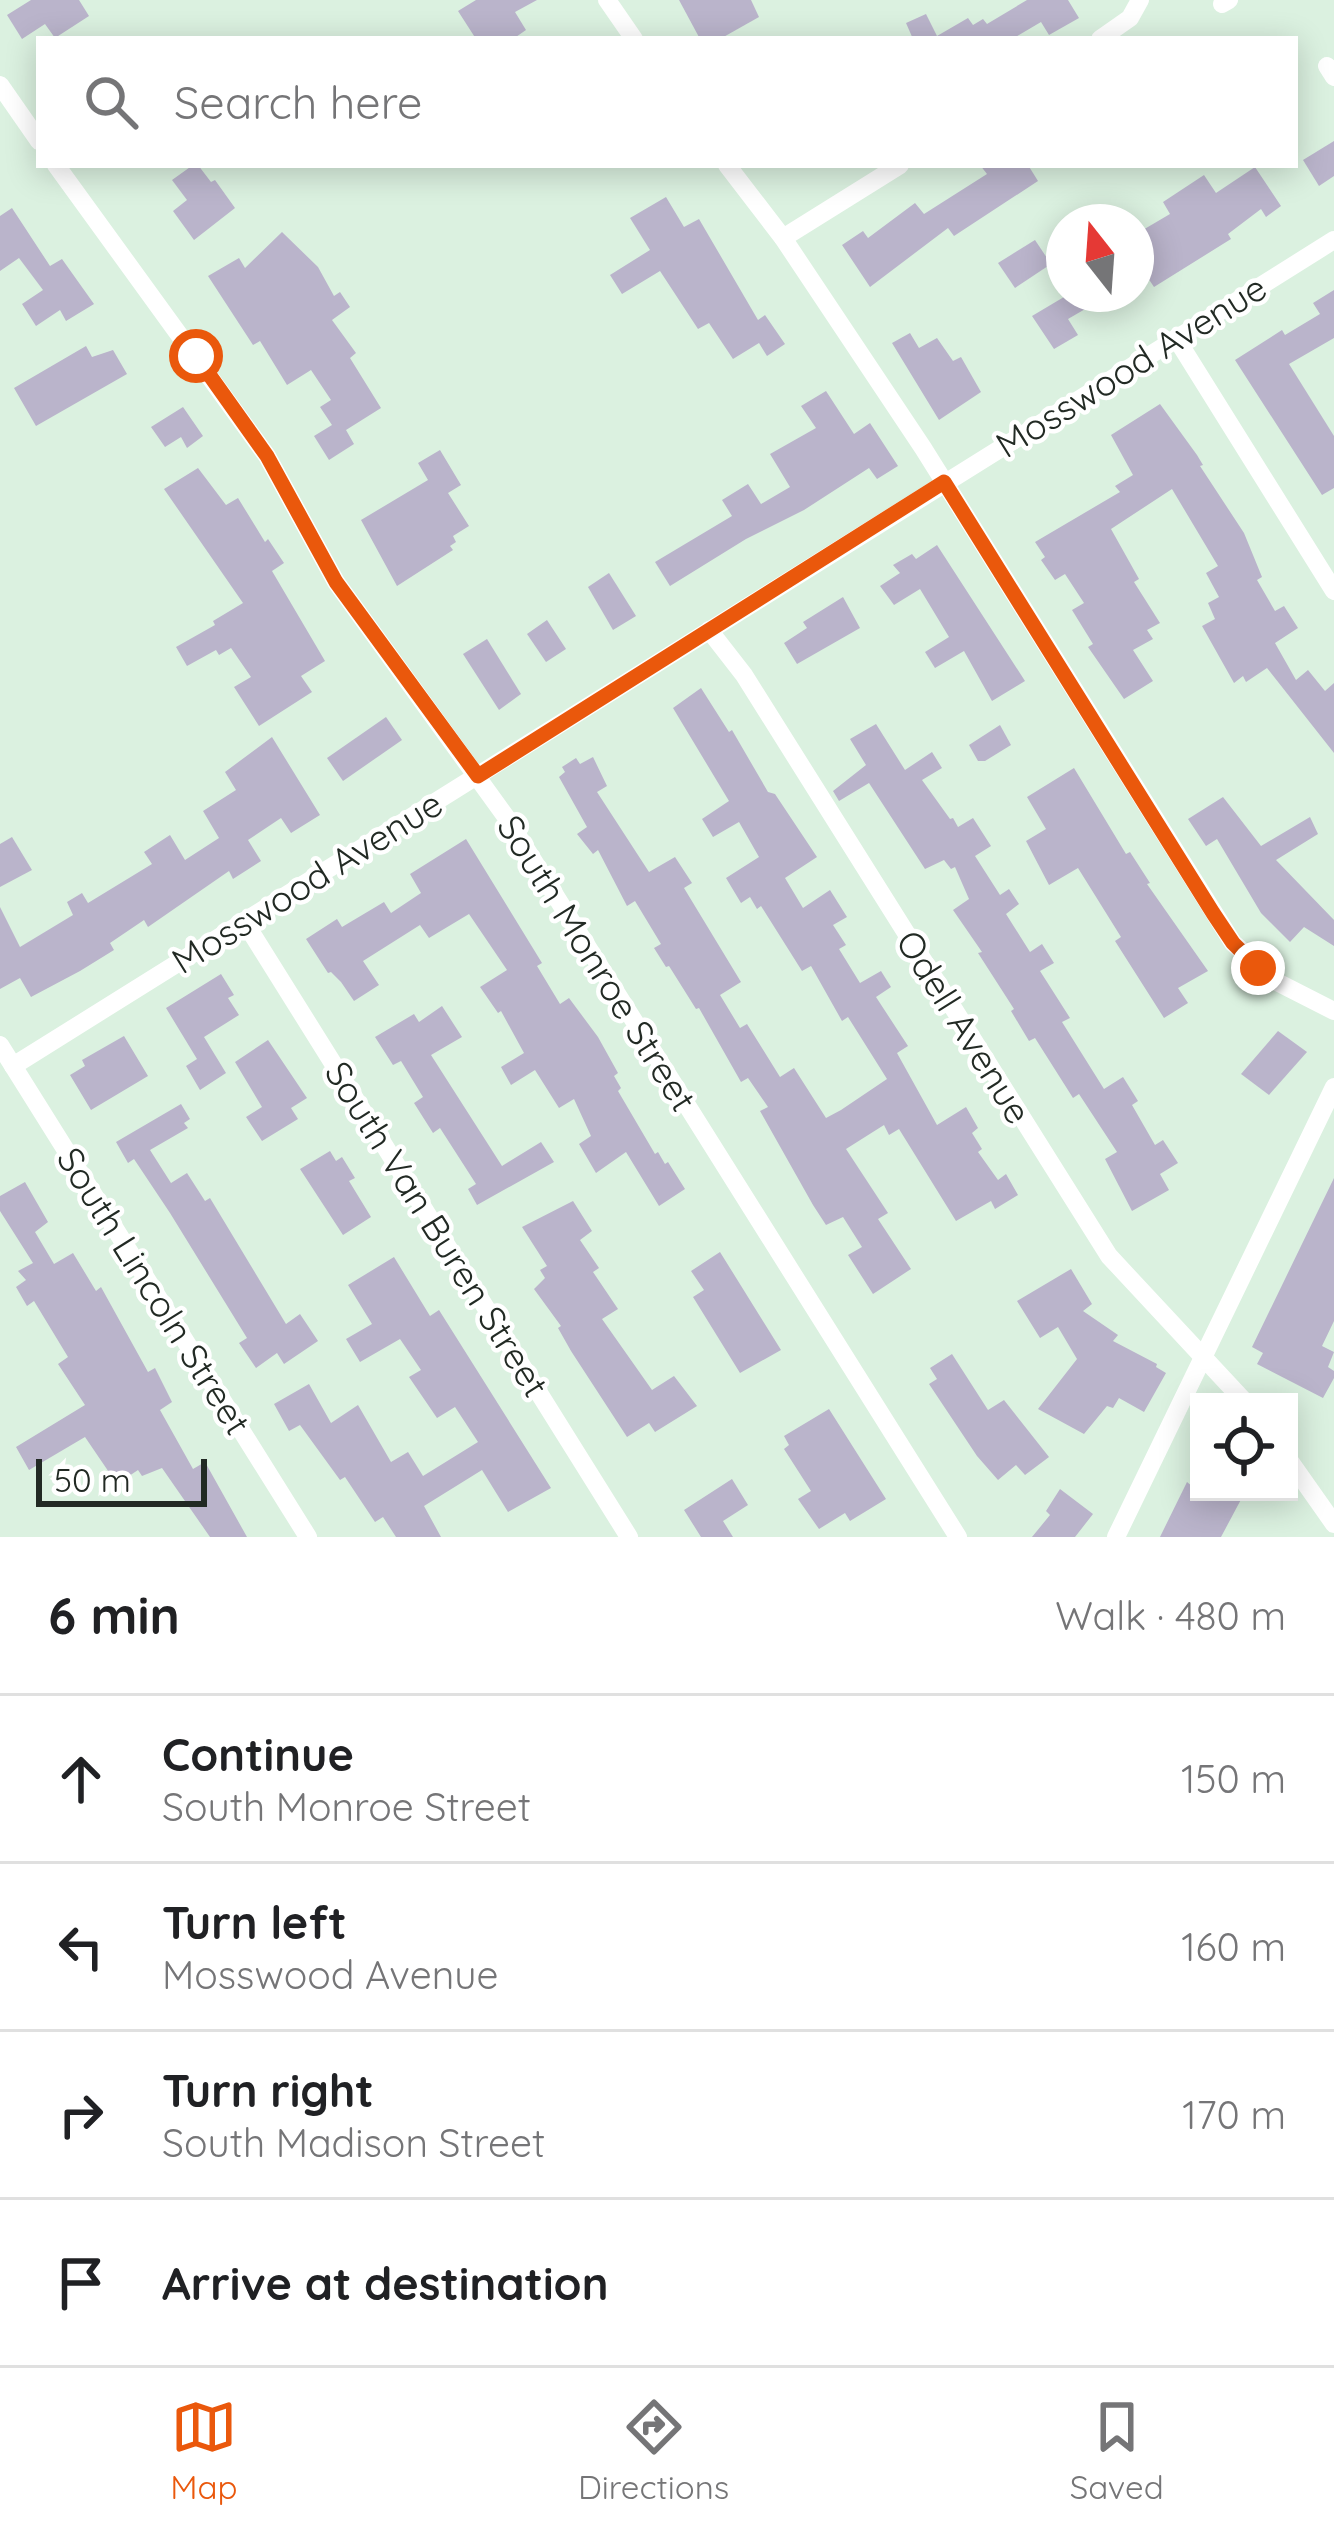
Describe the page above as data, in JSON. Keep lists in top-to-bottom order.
{
  "streets": {
    "street": [
      "Mosswood Avenue",
      "South Monroe Street",
      "Odell Avenue",
      "South Van Buren Street",
      "South Lincoln Street"
    ]
  },
  "crossings": [
    ["Mosswood Avenue", "South Monroe Street"],
    ["Mosswood Avenue", "Odell Avenue"],
    ["Mosswood Avenue", "South Van Buren Street"],
    ["Mosswood Avenue", "South Lincoln Street"]
  ],
  "scale_bar": "50 m",
  "north": "top",
  "page": {
    "search": "Search here",
    "scale": "50 m",
    "heading": ["6 min", "Walk · 480 m"],
    "list": [
      ["Continue", "South Monroe Street", "150 m"],
      ["Turn left", "Mosswood Avenue", "160 m"],
      ["Turn right", "South Madison Street", "170 m"],
      "Arrive at destination"
    ],
    "nav": ["Map", "Directions", "Saved"]
  }
}
